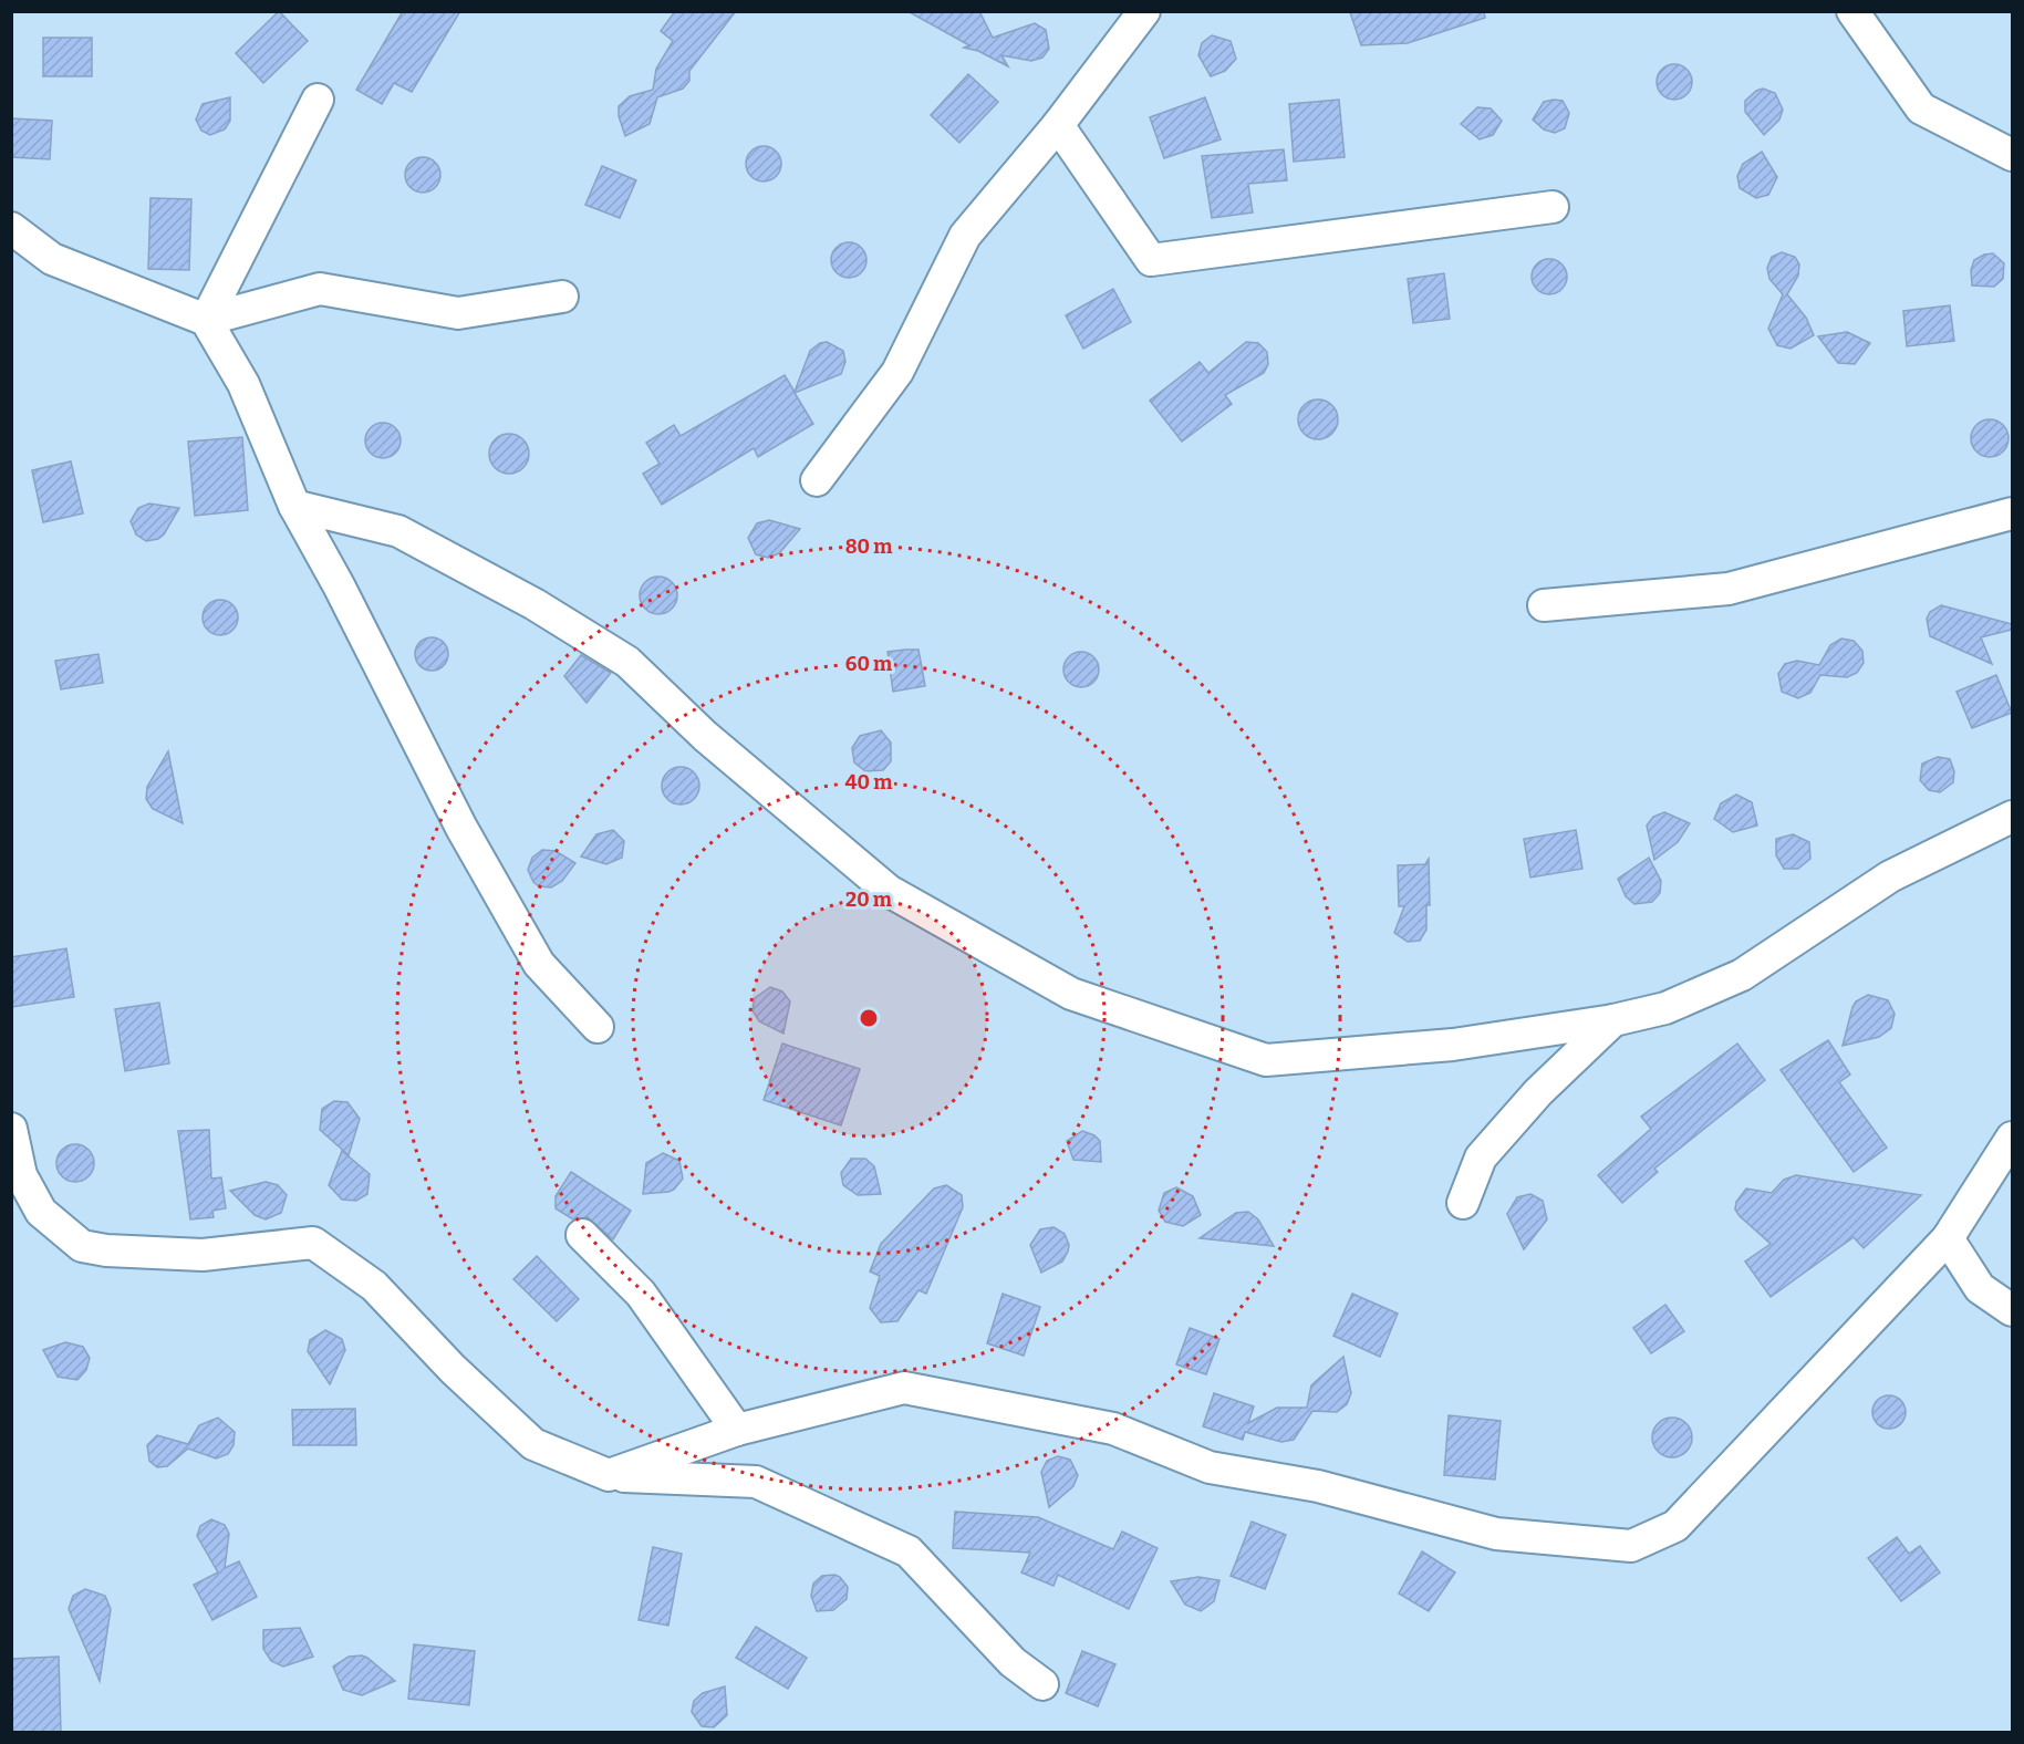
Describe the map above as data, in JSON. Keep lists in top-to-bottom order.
{
  "rings": [
    "80 m",
    "60 m",
    "40 m",
    "20 m"
  ]
}
